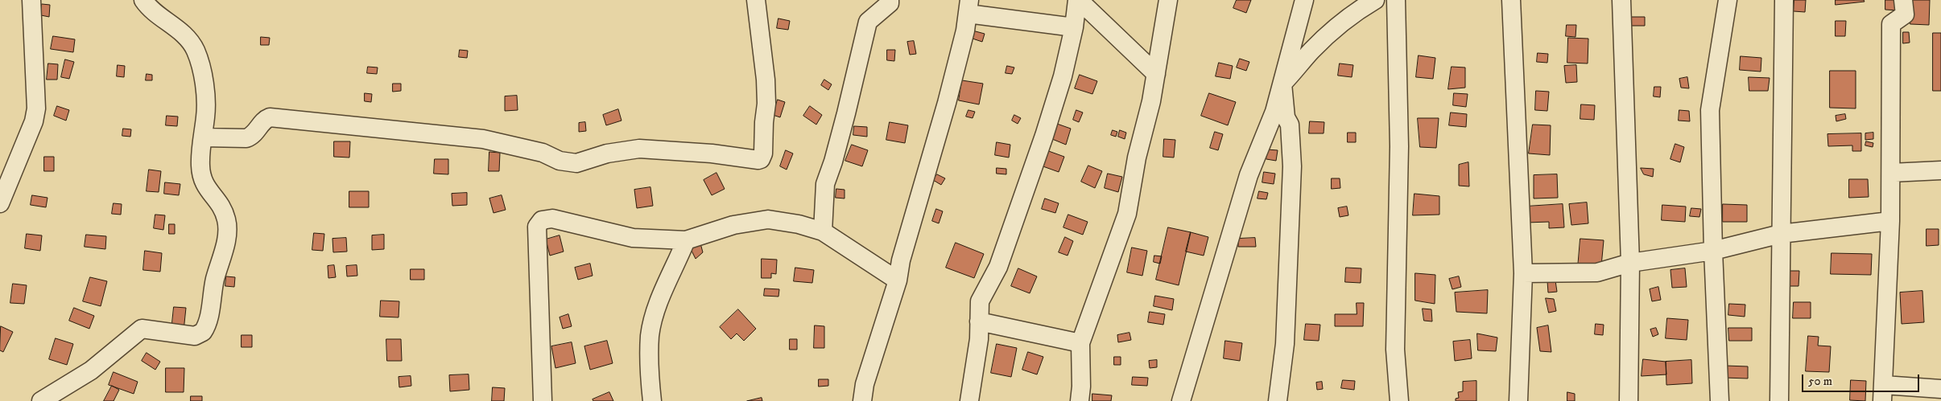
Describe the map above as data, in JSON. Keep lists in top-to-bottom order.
{
  "scale_bar": "50 m"
}
